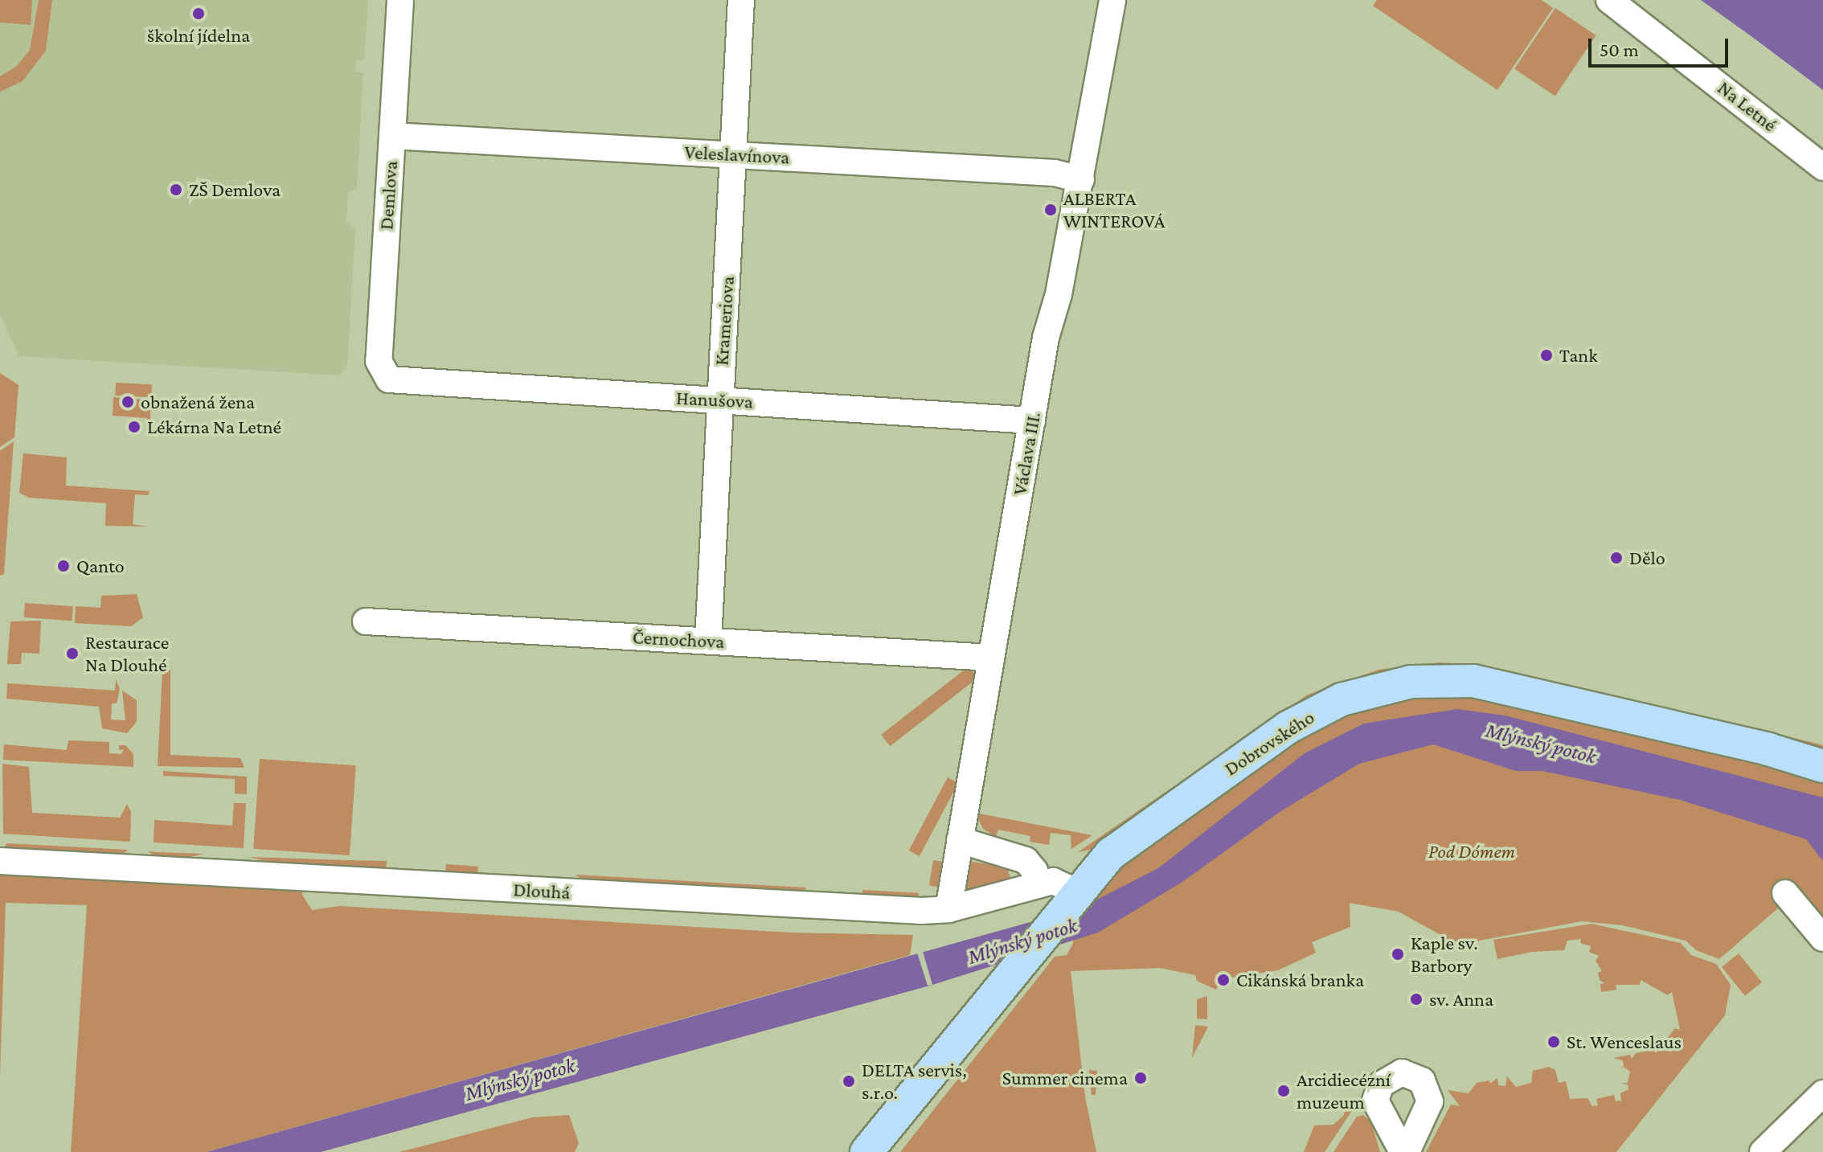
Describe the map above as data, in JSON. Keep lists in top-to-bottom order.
{
  "streets": {
    "main road": ["Dobrovského"],
    "street": [
      "Na Letné",
      "Veleslavínova",
      "Demlova",
      "Krameriova",
      "Hanušova",
      "Václava III.",
      "Černochova",
      "Dlouhá"
    ]
  },
  "crossings": [
    ["Veleslavínova", "Demlova"],
    ["Veleslavínova", "Krameriova"],
    ["Veleslavínova", "Václava III."],
    ["Demlova", "Hanušova"],
    ["Krameriova", "Hanušova"],
    ["Krameriova", "Černochova"],
    ["Hanušova", "Václava III."],
    ["Václava III.", "Černochova"],
    ["Václava III.", "Dlouhá"],
    ["Dobrovského", "Dlouhá"]
  ],
  "water": ["Mlýnský potok"],
  "parks": ["Pod Dómem"],
  "places": [
    "školní jídelna",
    "ZŠ Demlova",
    "ALBERTA WINTEROVÁ",
    "Tank",
    "obnažená žena",
    "Lékárna Na Letné",
    "Dělo",
    "Qanto",
    "Restaurace Na Dlouhé",
    "Kaple sv. Barbory",
    "Cikánská branka",
    "sv. Anna",
    "St. Wenceslaus",
    "Summer cinema",
    "DELTA servis, s.r.o.",
    "Arcidiecézní muzeum"
  ],
  "scale_bar": "50 m"
}
